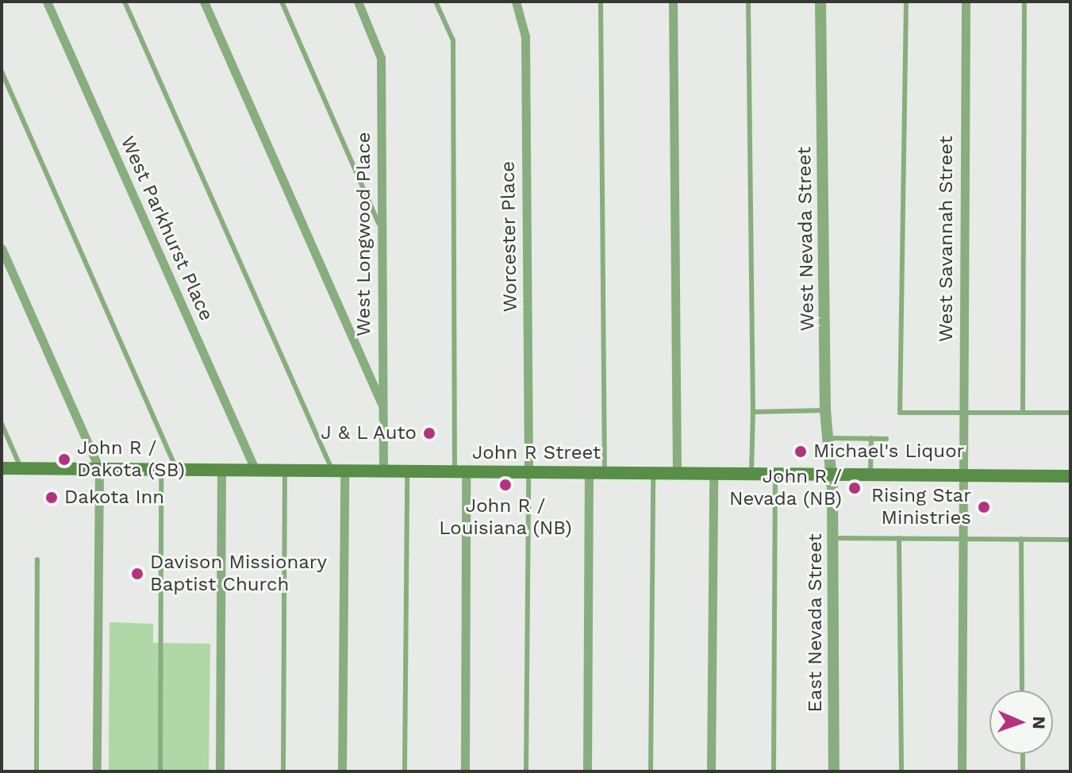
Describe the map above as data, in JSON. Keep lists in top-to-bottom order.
{
  "streets": {
    "main road": ["John R Street"],
    "street": [
      "West Parkhurst Place",
      "West Longwood Place",
      "Worcester Place",
      "West Nevada Street",
      "West Savannah Street",
      "East Nevada Street"
    ]
  },
  "crossings": [
    ["West Parkhurst Place", "John R Street"],
    ["West Longwood Place", "John R Street"],
    ["Worcester Place", "John R Street"],
    ["West Nevada Street", "John R Street"],
    ["West Nevada Street", "East Nevada Street"],
    ["West Savannah Street", "John R Street"],
    ["John R Street", "East Nevada Street"]
  ],
  "places": [
    "J & L Auto",
    "Michael's Liquor",
    "John R / Dakota (SB)",
    "John R / Louisiana (NB)",
    "John R / Nevada (NB)",
    "Dakota Inn",
    "Rising Star Ministries",
    "Davison Missionary Baptist Church"
  ],
  "north": "right"
}
